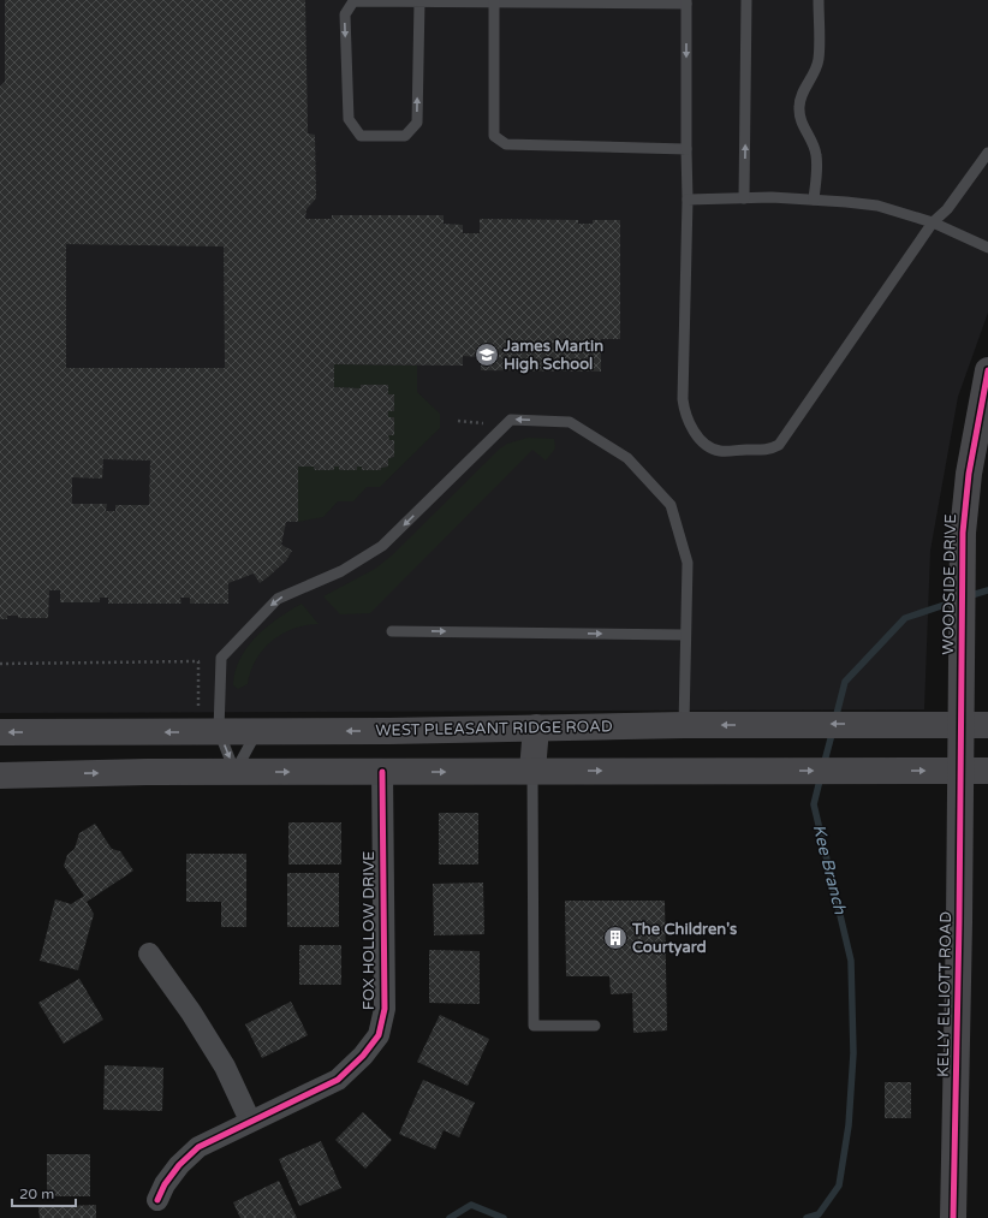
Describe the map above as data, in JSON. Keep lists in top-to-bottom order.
{
  "streets": {
    "main road": ["WOODSIDE DRIVE", "WEST PLEASANT RIDGE ROAD", "KELLY ELLIOTT ROAD"],
    "street": ["FOX HOLLOW DRIVE"]
  },
  "crossings": [
    ["WOODSIDE DRIVE", "WEST PLEASANT RIDGE ROAD"],
    ["WOODSIDE DRIVE", "KELLY ELLIOTT ROAD"]
  ],
  "water": ["Kee Branch"],
  "places": {
    "school or university": ["James Martin High School"],
    "building": ["The Children's Courtyard"]
  },
  "scale_bar": "20 m"
}
